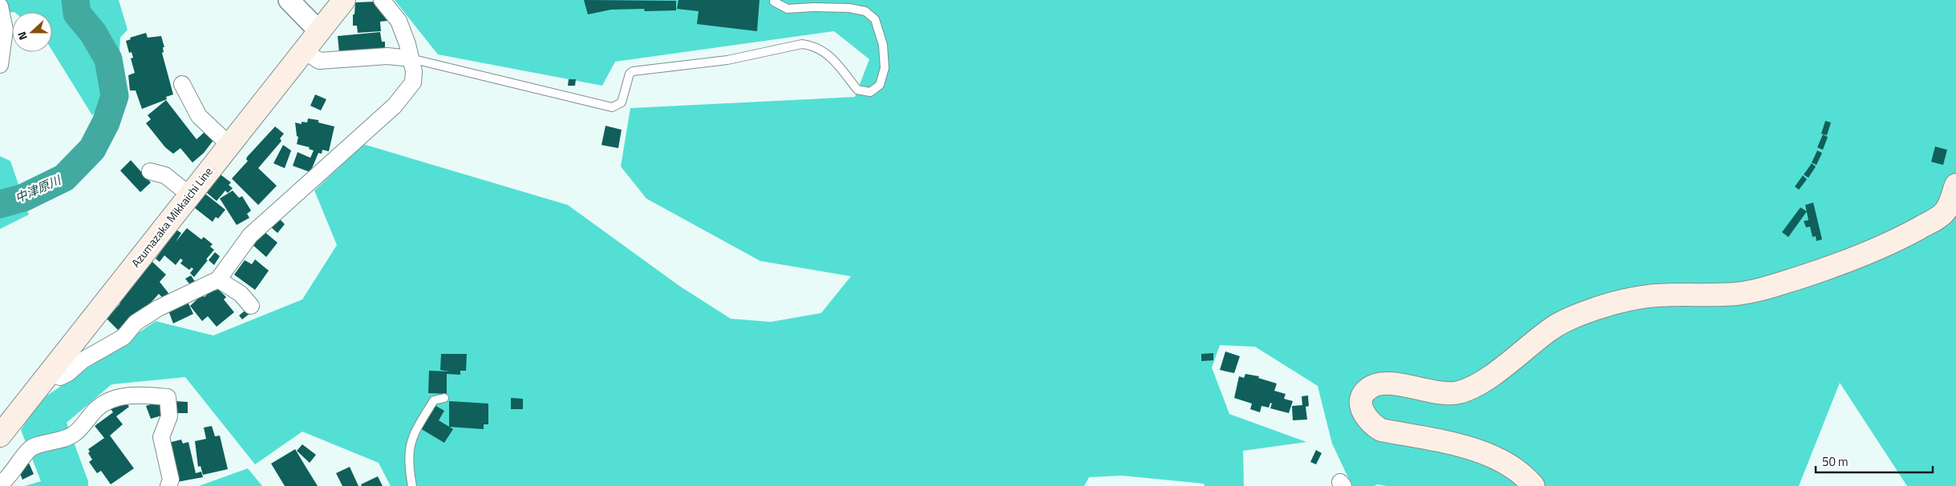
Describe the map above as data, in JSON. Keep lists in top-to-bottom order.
{
  "streets": {
    "main road": ["Azumazaka Mikkaichi Line"]
  },
  "water": ["中津原川"],
  "scale_bar": "50 m",
  "north": "left"
}
